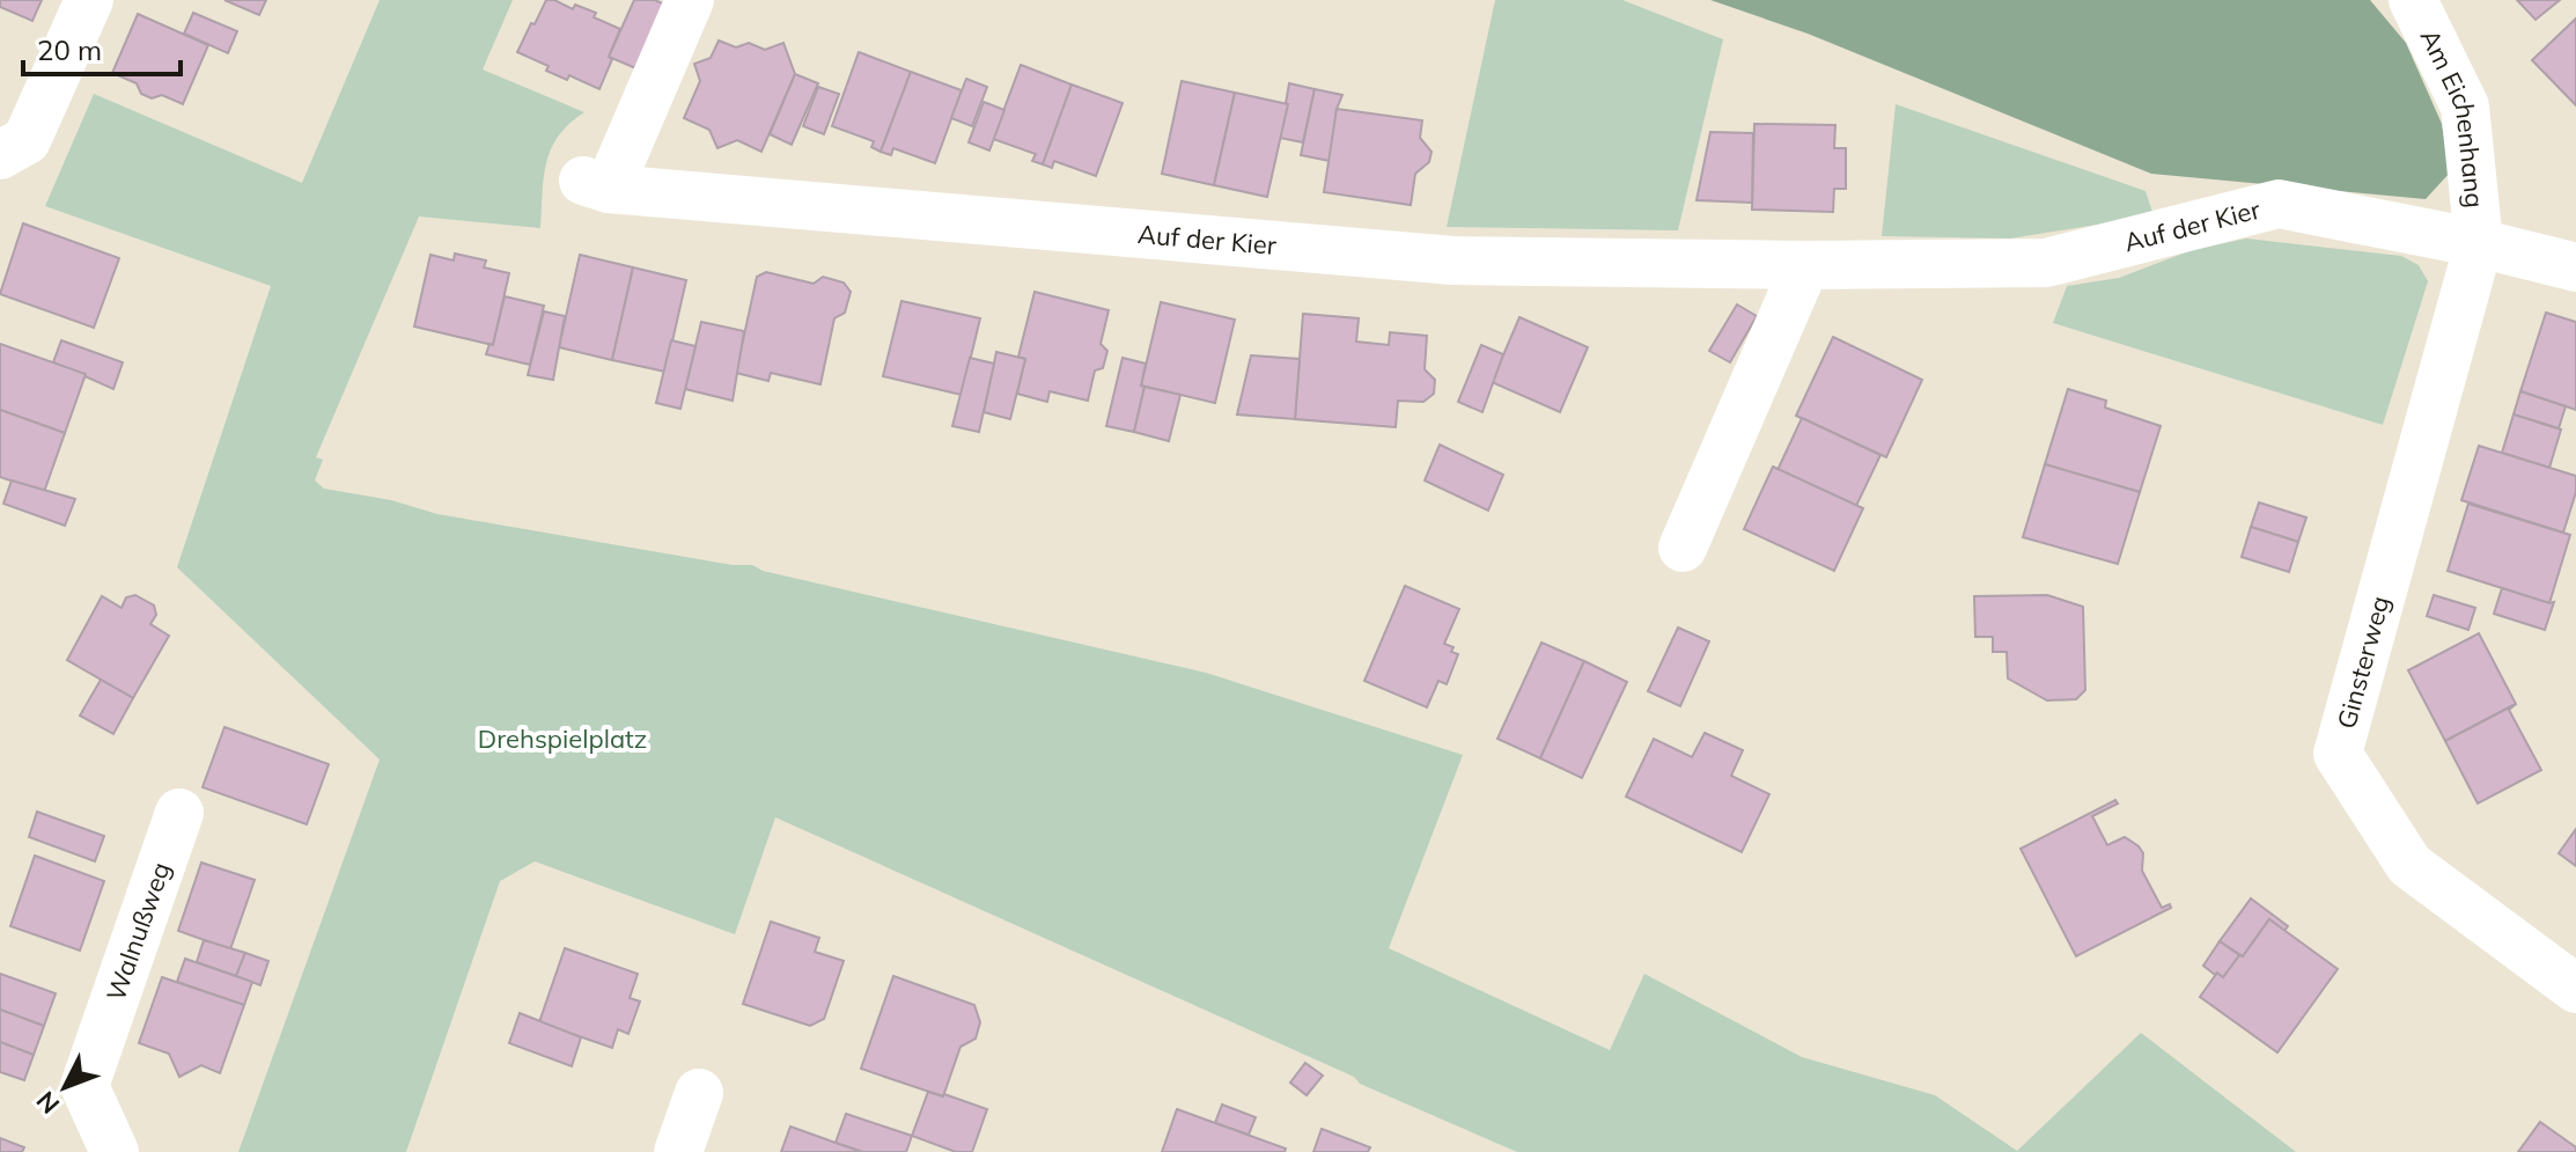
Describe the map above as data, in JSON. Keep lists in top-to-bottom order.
{
  "streets": {
    "street": [
      "Am Eichenhang",
      "Auf der Kier",
      "Ginsterweg",
      "Walnußweg"
    ]
  },
  "crossings": [
    ["Am Eichenhang", "Auf der Kier"],
    ["Am Eichenhang", "Ginsterweg"],
    ["Auf der Kier", "Ginsterweg"]
  ],
  "parks": ["Drehspielplatz"],
  "scale_bar": "20 m",
  "north": "bottom left"
}
